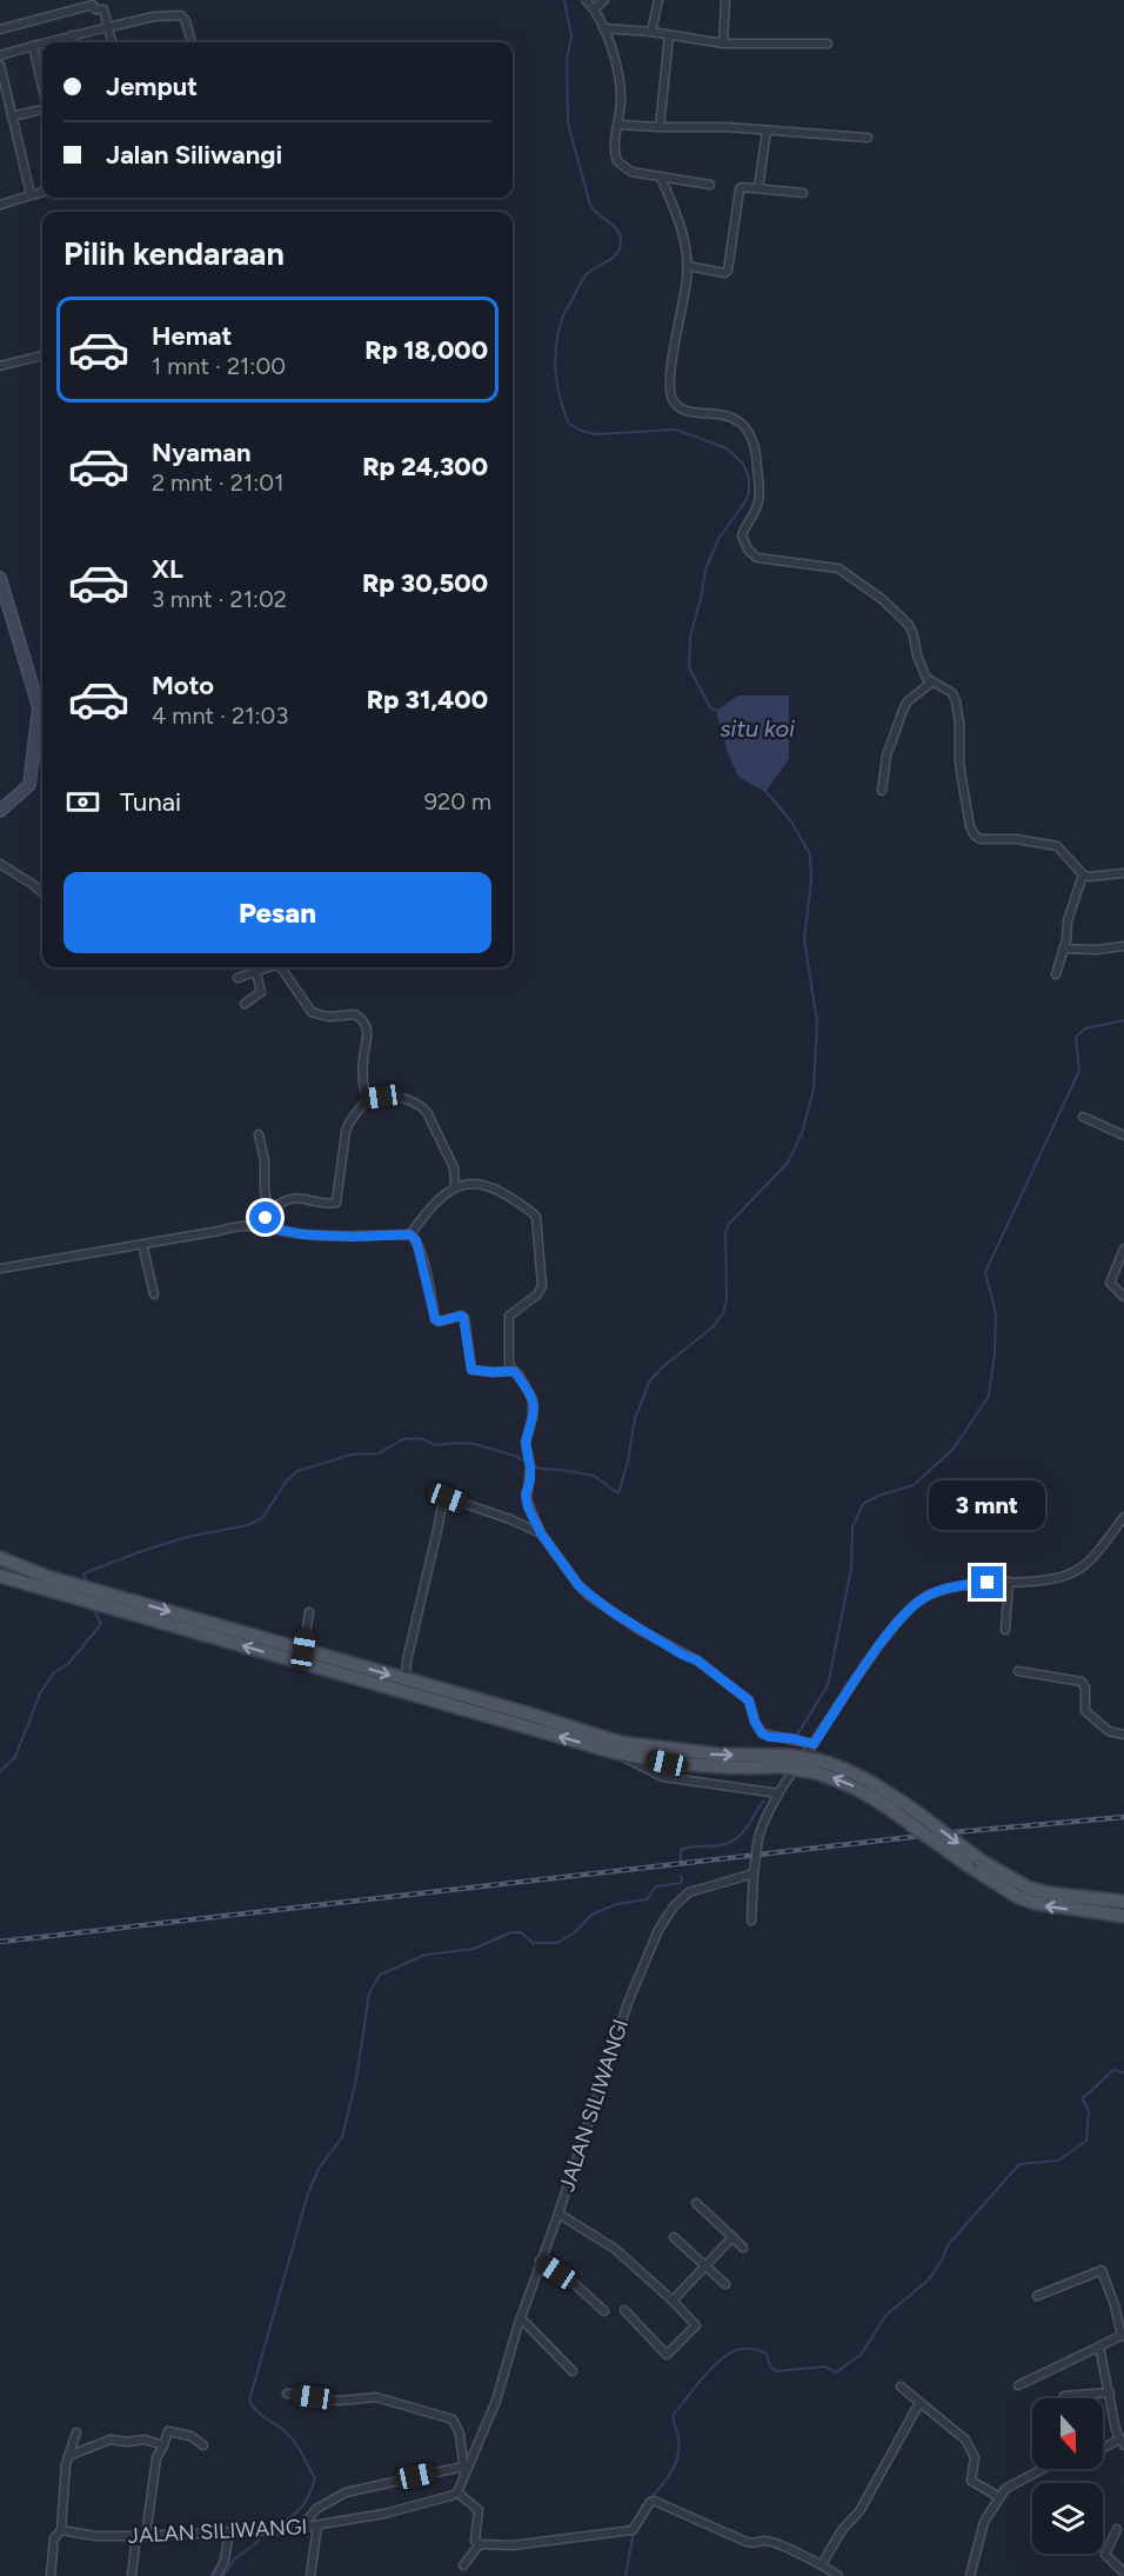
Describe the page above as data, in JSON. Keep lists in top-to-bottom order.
{
  "streets": {
    "street": ["JALAN SILIWANGI"]
  },
  "water": ["situ koi"],
  "north": "bottom",
  "page": {
    "banner": ["Jemput", "Jalan Siliwangi"],
    "heading": "Pilih kendaraan",
    "list": [
      {
        "name": "Hemat",
        "note": "1 mnt · 21:00",
        "value": "Rp 18,000"
      },
      {
        "name": "Nyaman",
        "note": "2 mnt · 21:01",
        "value": "Rp 24,300"
      },
      {
        "name": "XL",
        "note": "3 mnt · 21:02",
        "value": "Rp 30,500"
      },
      {
        "name": "Moto",
        "note": "4 mnt · 21:03",
        "value": "Rp 31,400"
      }
    ],
    "pay": ["Tunai", "920 m"],
    "buttons": "Pesan",
    "bubble": "3 mnt"
  }
}
